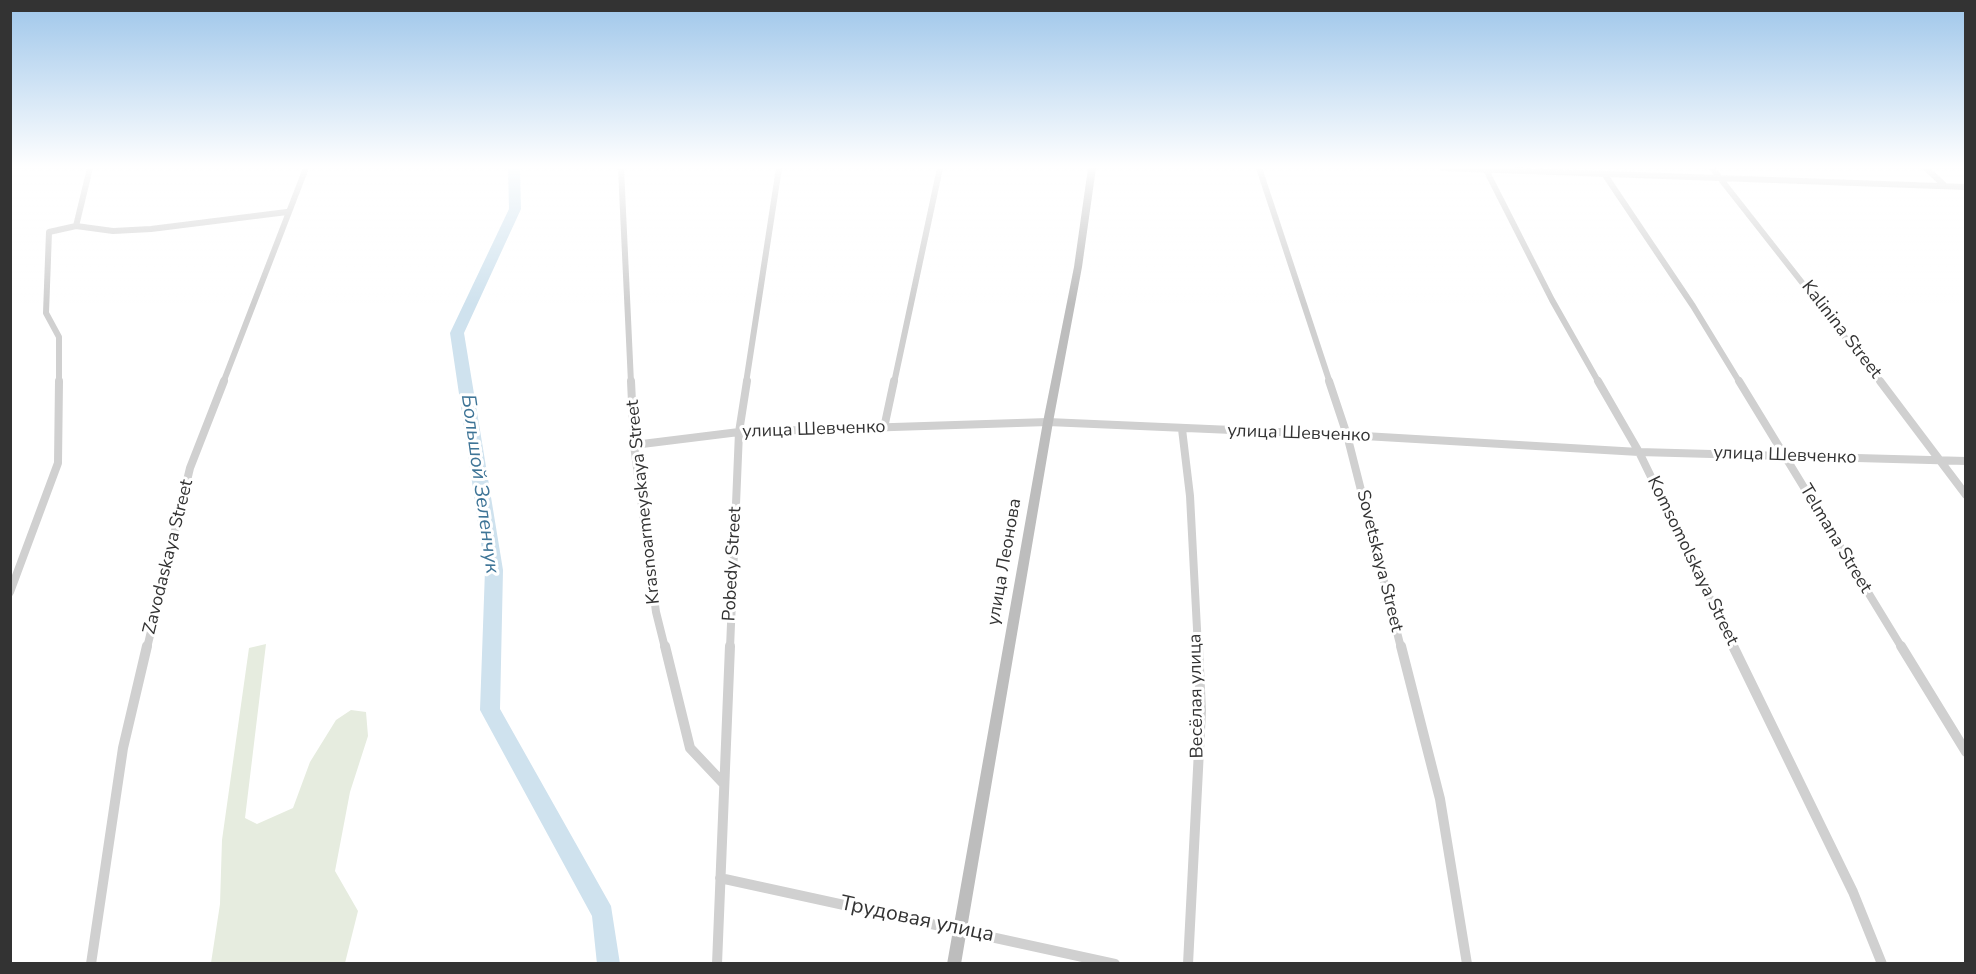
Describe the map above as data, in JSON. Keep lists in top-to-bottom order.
{
  "streets": {
    "main road": ["улица Леонова"],
    "street": [
      "Kalinina Street",
      "улица Шевченко",
      "Krasnoarmeyskaya Street",
      "Telmana Street",
      "Zavodaskaya Street",
      "Sovetskaya Street",
      "Komsomolskaya Street",
      "Pobedy Street",
      "Весёлая улица",
      "Трудовая улица"
    ]
  },
  "crossings": [
    ["Kalinina Street", "улица Шевченко"],
    ["улица Шевченко", "Krasnoarmeyskaya Street"],
    ["улица Шевченко", "Telmana Street"],
    ["улица Шевченко", "Sovetskaya Street"],
    ["улица Шевченко", "Komsomolskaya Street"],
    ["улица Шевченко", "улица Леонова"],
    ["улица Шевченко", "Pobedy Street"],
    ["улица Шевченко", "Весёлая улица"],
    ["Krasnoarmeyskaya Street", "Pobedy Street"],
    ["улица Леонова", "Трудовая улица"],
    ["Pobedy Street", "Трудовая улица"]
  ],
  "water": ["Большой Зеленчук"]
}
